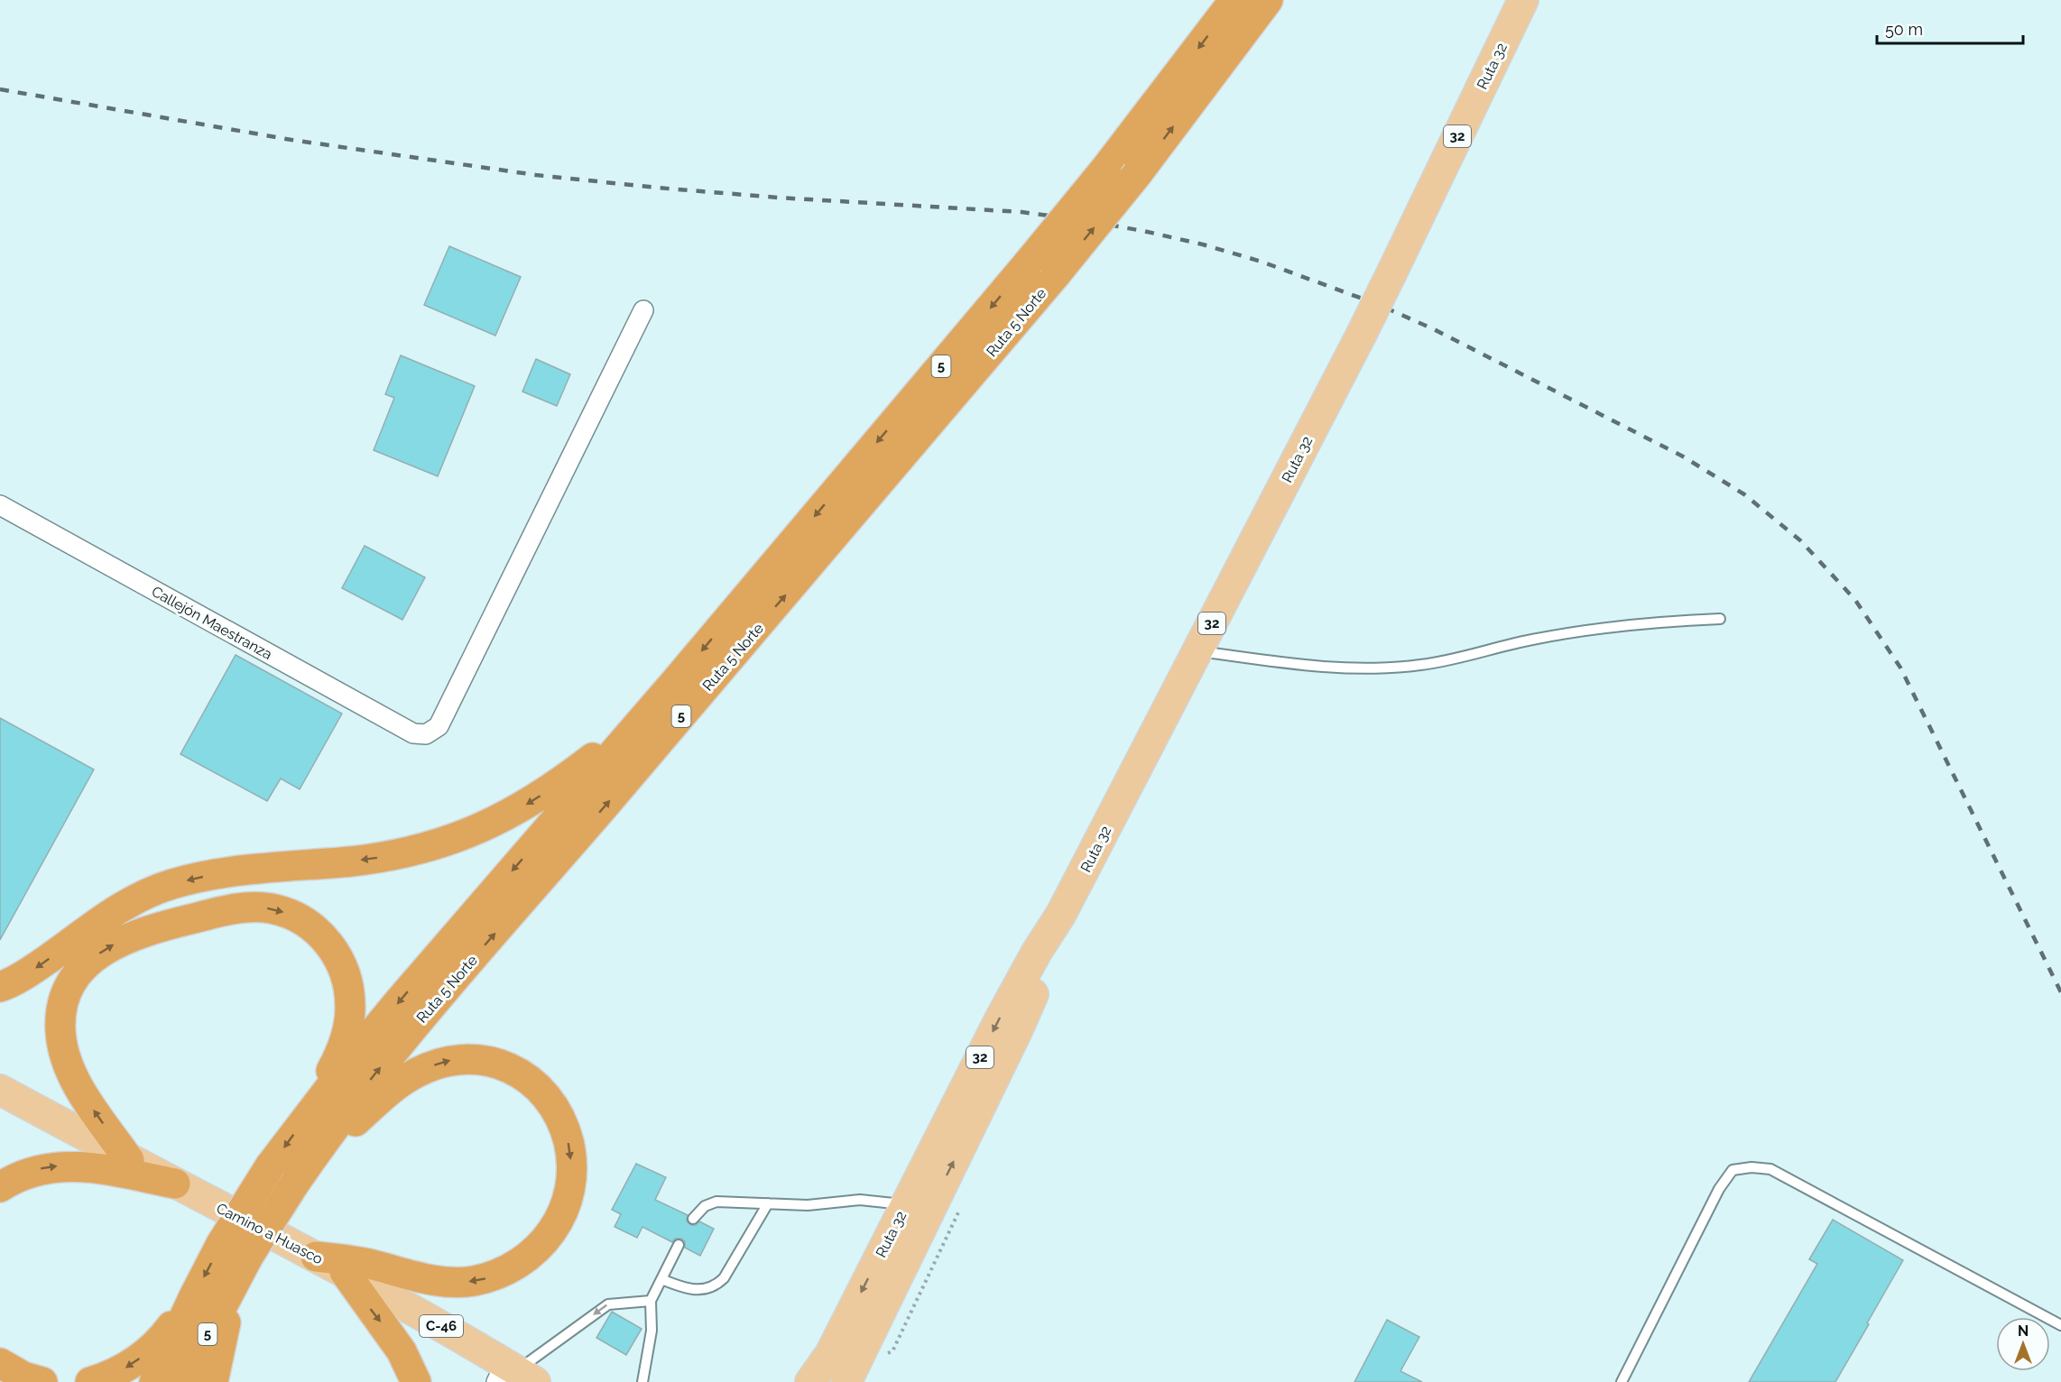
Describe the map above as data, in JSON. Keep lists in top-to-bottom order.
{
  "streets": {
    "highway": ["Ruta 5 Norte", "5"],
    "main road": [
      "Ruta 32",
      "32",
      "Camino a Huasco",
      "C-46"
    ],
    "street": ["Callejón Maestranza"]
  },
  "scale_bar": "50 m",
  "north": "top"
}
